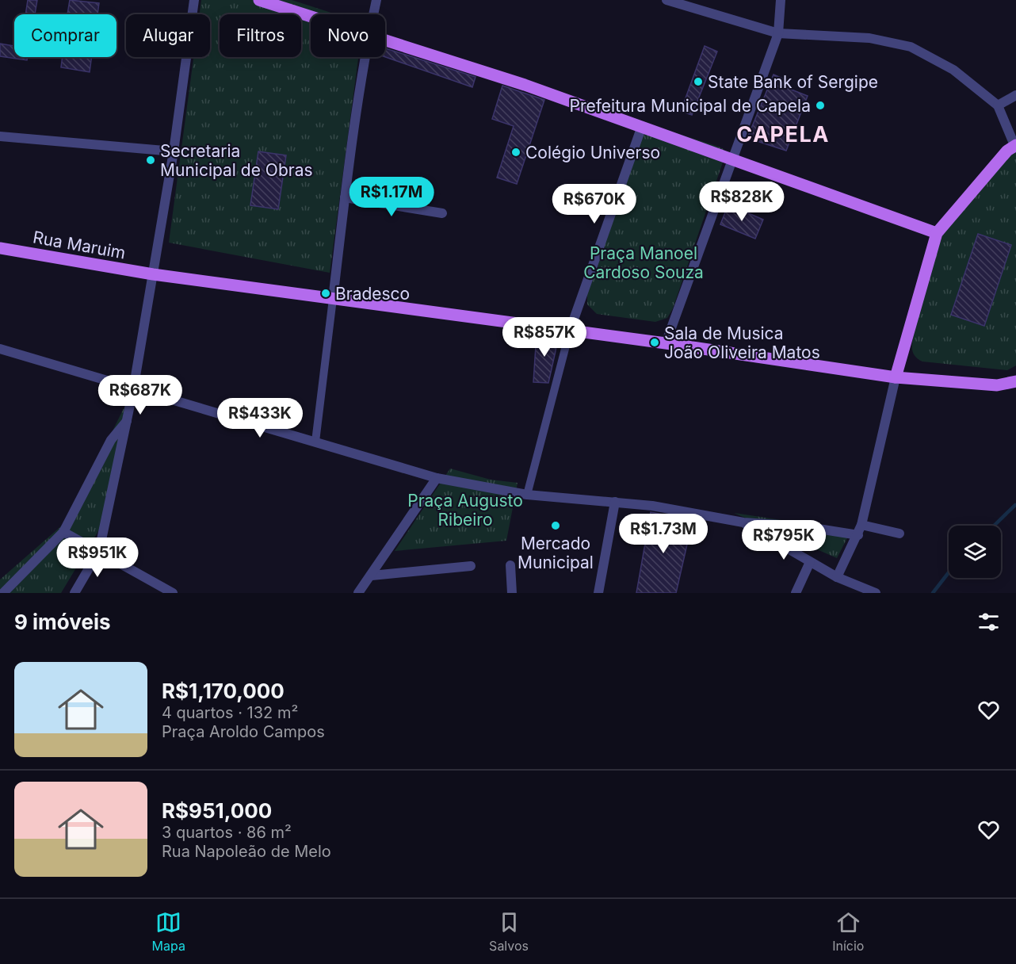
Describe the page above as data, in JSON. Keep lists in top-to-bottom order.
{
  "streets": {
    "main road": ["Rua Maruim"]
  },
  "districts": ["CAPELA"],
  "parks": ["Praça Manoel Cardoso Souza", "Praça Augusto Ribeiro"],
  "places": [
    "State Bank of Sergipe",
    "Prefeitura Municipal de Capela",
    "Colégio Universo",
    "Secretaria Municipal de Obras",
    "Bradesco",
    "Sala de Musica João Oliveira Matos",
    "Mercado Municipal"
  ],
  "page": {
    "chip": [
      "Comprar",
      "Alugar",
      "Filtros",
      "Novo"
    ],
    "price": [
      "R$1.17M",
      "R$828K",
      "R$670K",
      "R$857K",
      "R$687K",
      "R$433K",
      "R$1.73M",
      "R$795K",
      "R$951K"
    ],
    "heading": "9 imóveis",
    "list": [
      {
        "name": "R$1,170,000",
        "note": "4 quartos · 132 m² · Praça Aroldo Campos"
      },
      {
        "name": "R$951,000",
        "note": "3 quartos · 86 m² · Rua Napoleão de Melo"
      }
    ],
    "tabs": ["Mapa", "Salvos", "Início"]
  }
}
